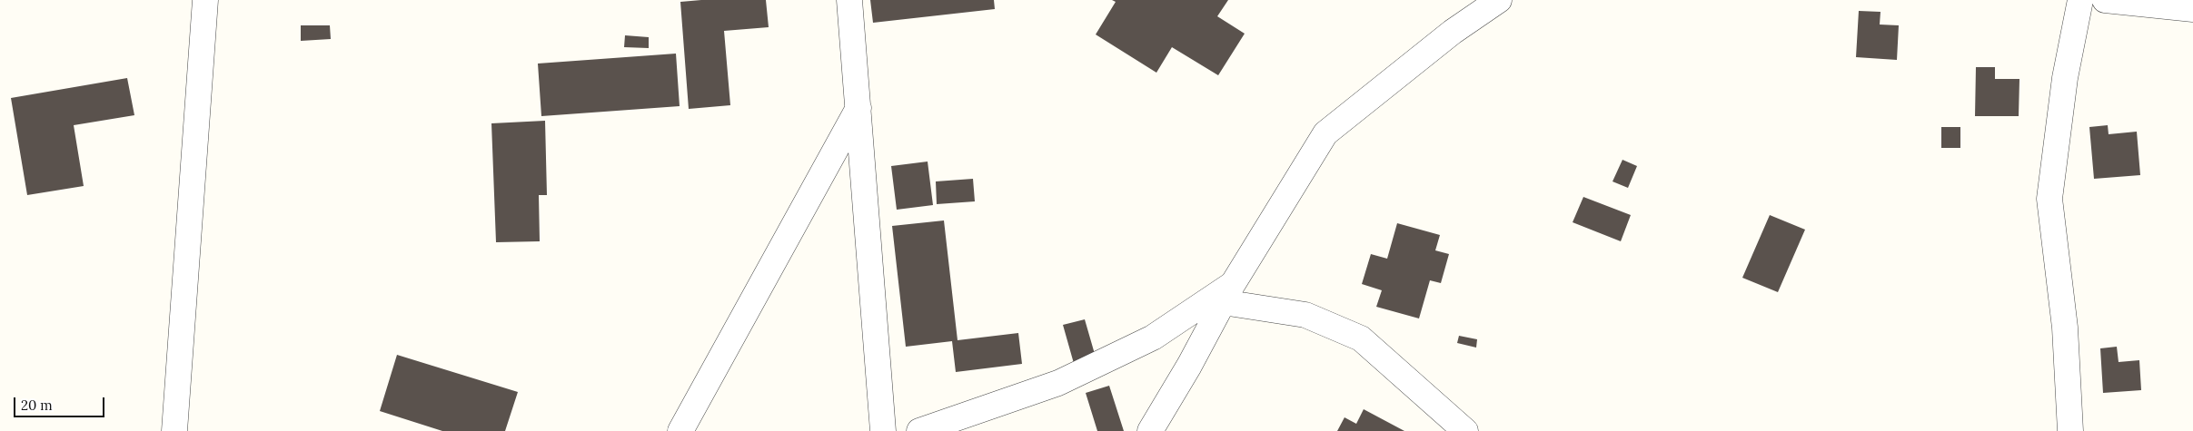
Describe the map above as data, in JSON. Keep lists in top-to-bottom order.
{
  "scale_bar": "20 m"
}
